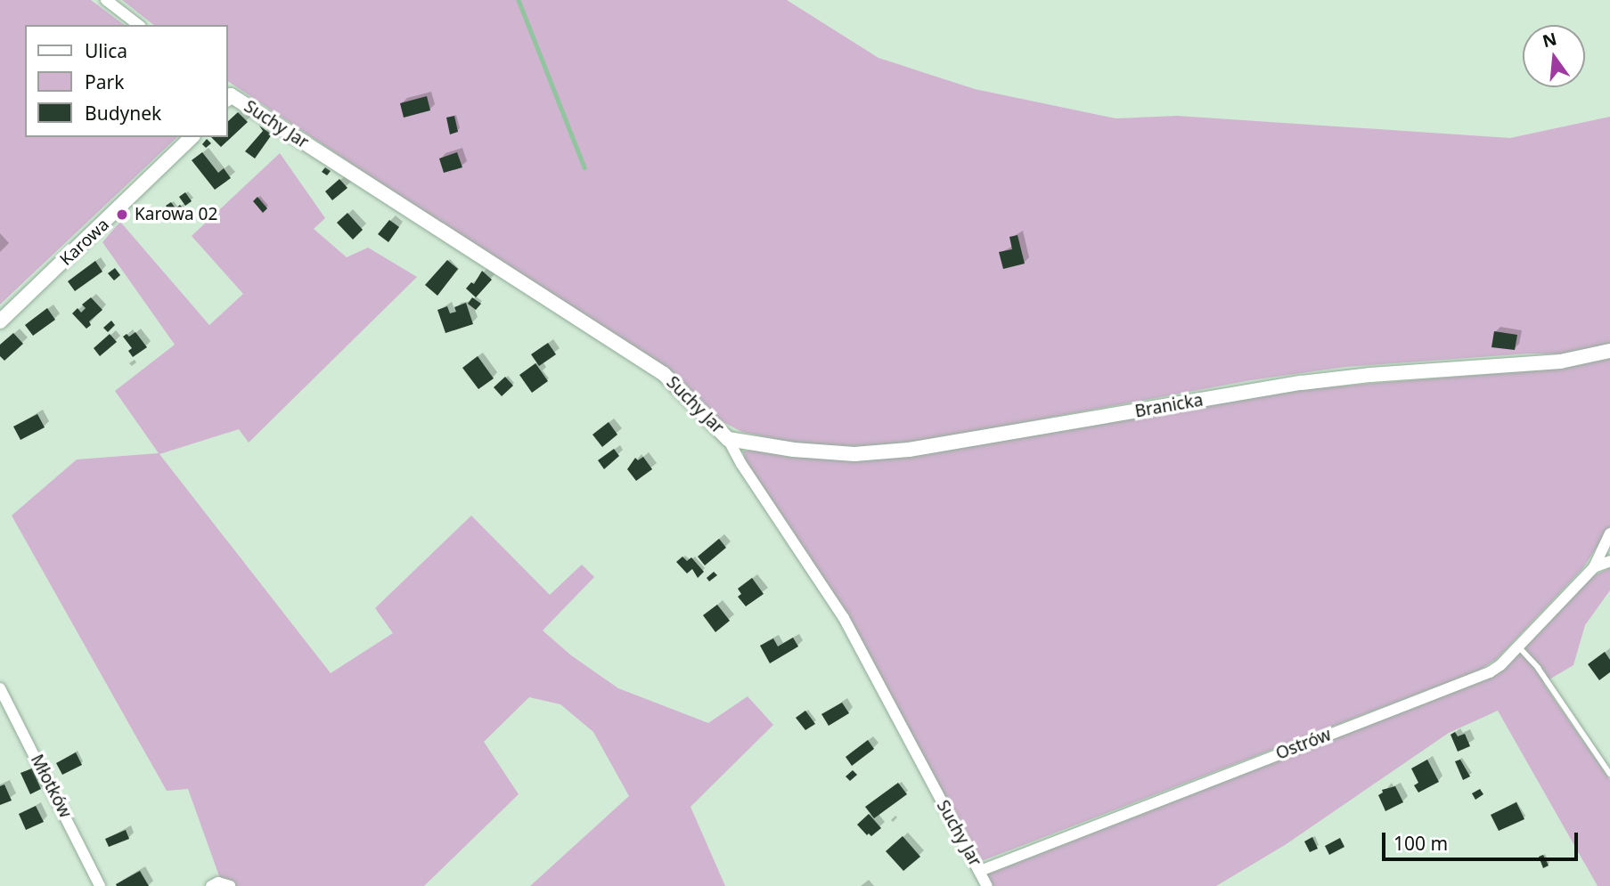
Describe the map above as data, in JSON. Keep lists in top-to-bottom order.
{
  "streets": {
    "street": [
      "Suchy Jar",
      "Karowa",
      "Branicka",
      "Ostrów",
      "Młotków"
    ]
  },
  "crossings": [
    ["Suchy Jar", "Branicka"],
    ["Suchy Jar", "Ostrów"]
  ],
  "places": ["Karowa 02"],
  "legend": ["Ulica", "Park", "Budynek"],
  "scale_bar": "100 m",
  "north": "top"
}
